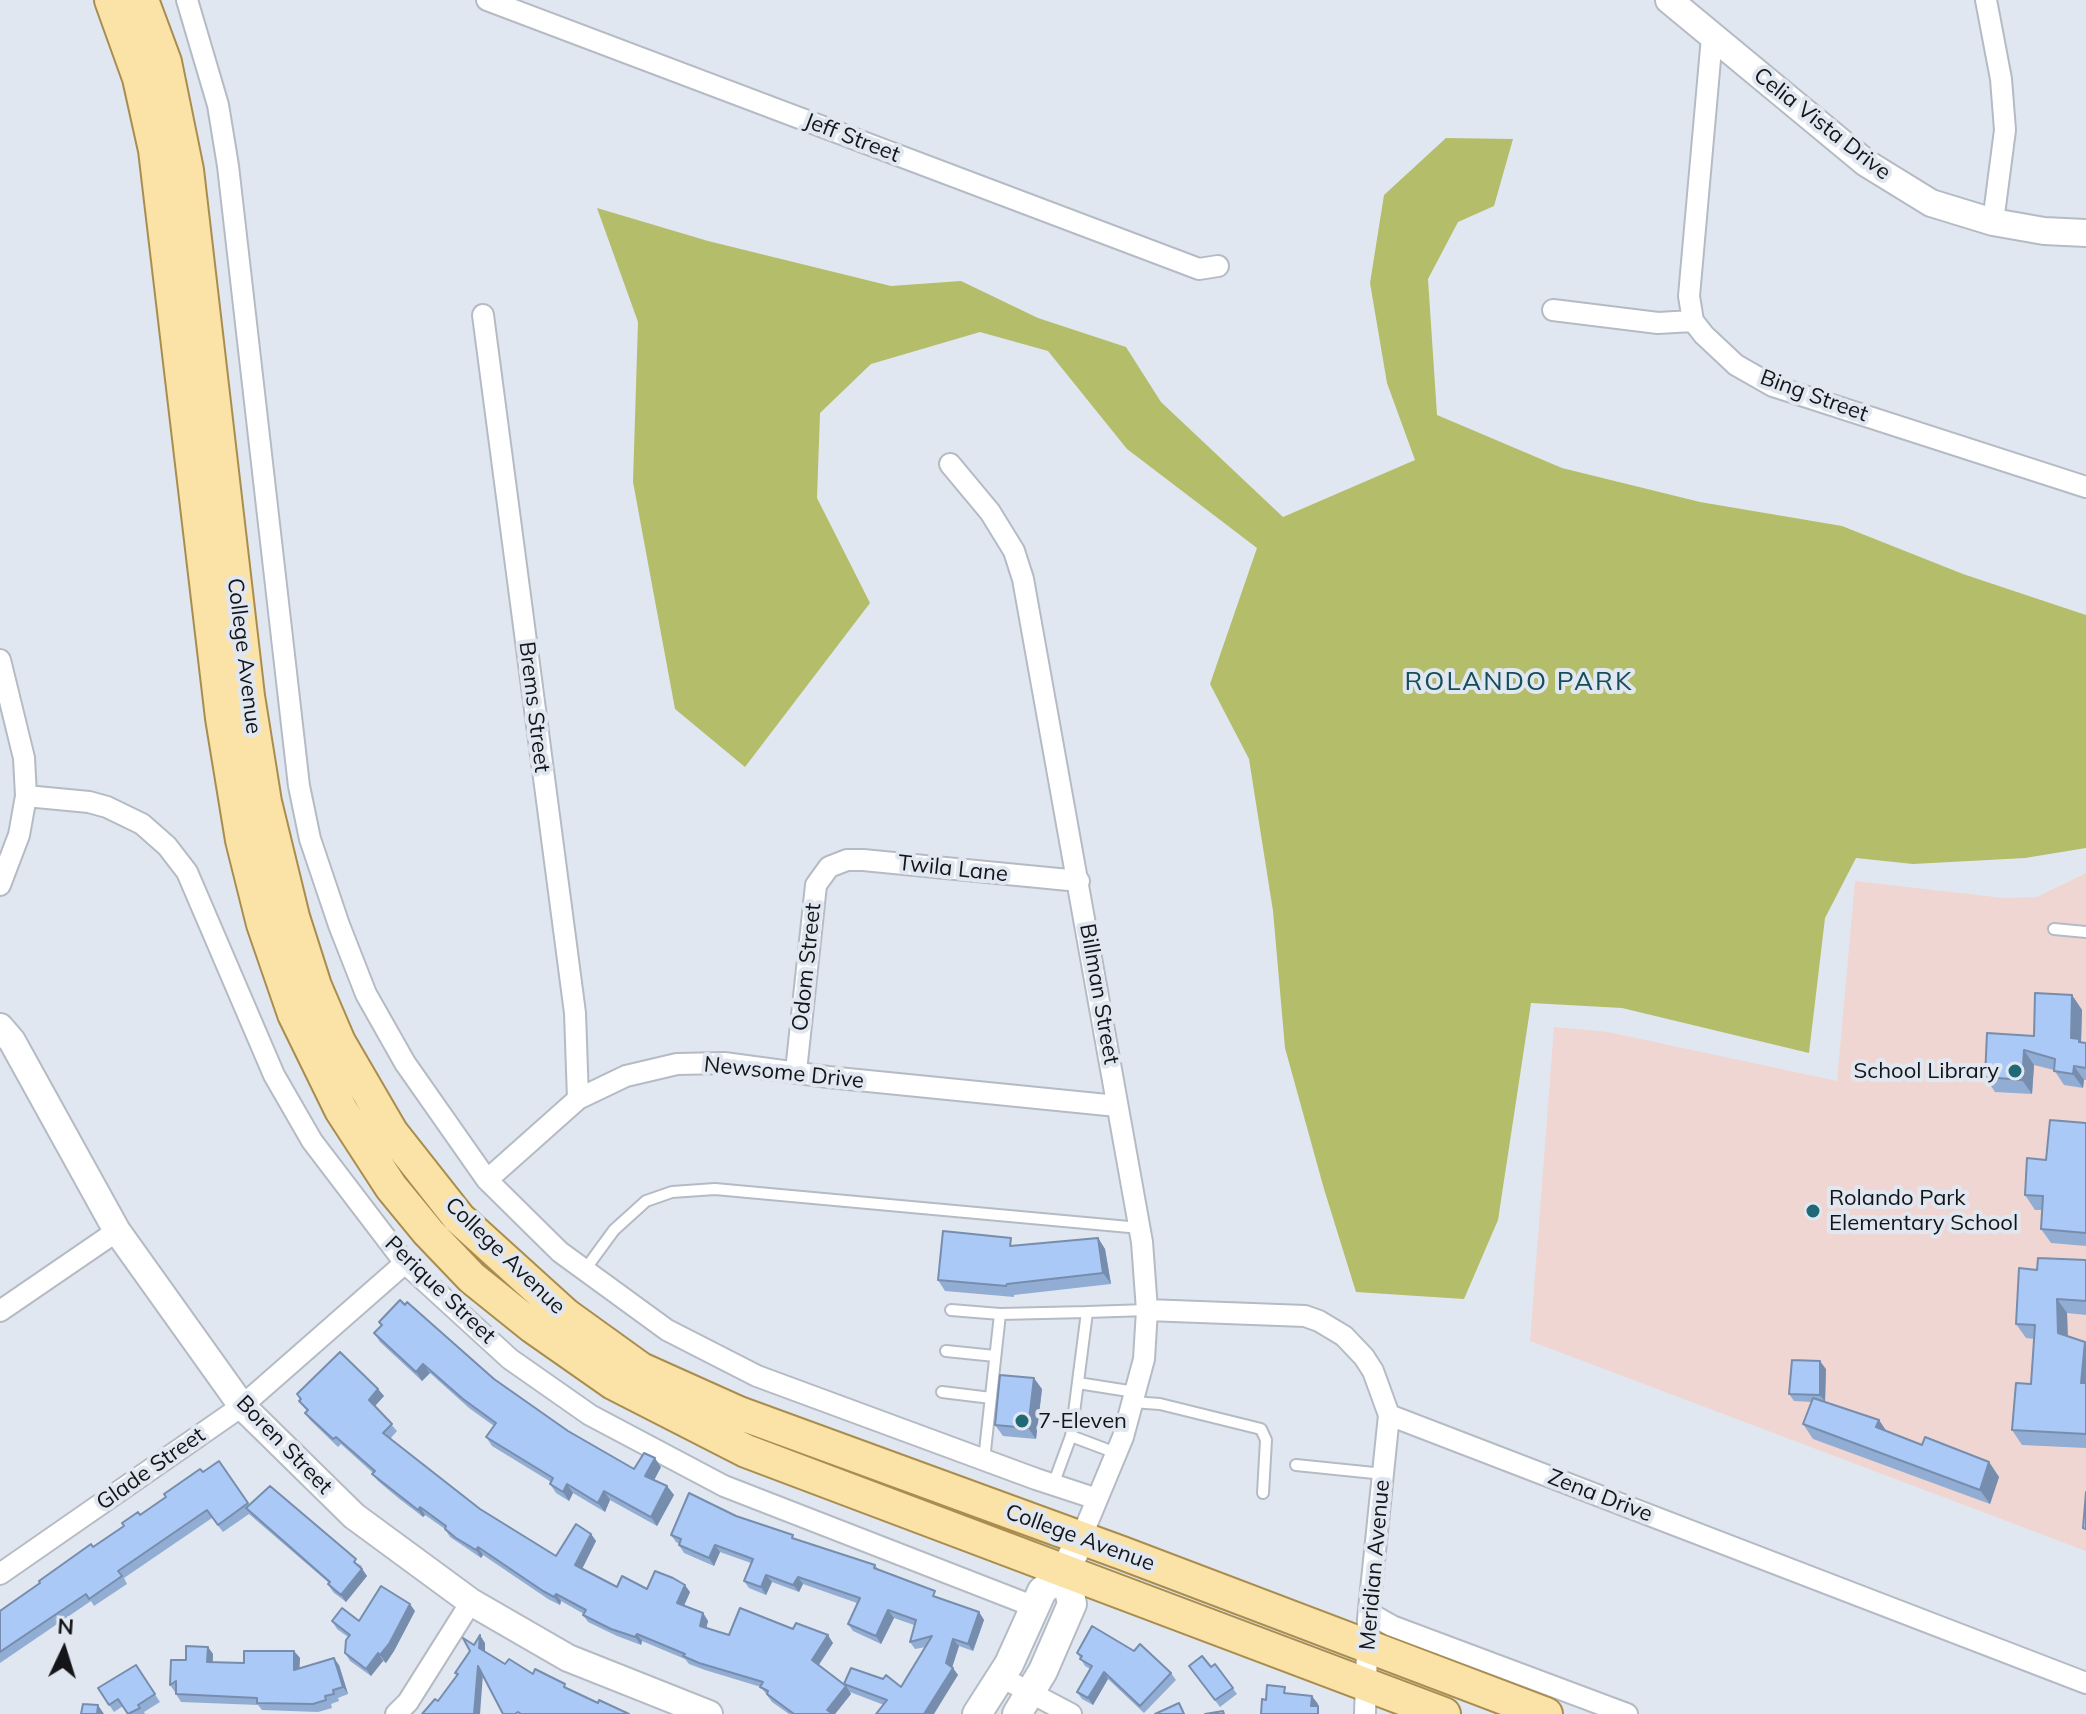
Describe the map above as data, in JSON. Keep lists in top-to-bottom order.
{
  "streets": {
    "main road": ["College Avenue"],
    "street": [
      "Celia Vista Drive",
      "Jeff Street",
      "Bing Street",
      "Brems Street",
      "Twila Lane",
      "Odom Street",
      "Billman Street",
      "Newsome Drive",
      "Perique Street",
      "Boren Street",
      "Glade Street",
      "Zena Drive",
      "Meridian Avenue"
    ]
  },
  "crossings": [
    ["College Avenue", "Billman Street"],
    ["College Avenue", "Meridian Avenue"],
    ["Brems Street", "Newsome Drive"],
    ["Twila Lane", "Odom Street"],
    ["Twila Lane", "Billman Street"],
    ["Odom Street", "Newsome Drive"],
    ["Billman Street", "Newsome Drive"],
    ["Perique Street", "Glade Street"],
    ["Boren Street", "Glade Street"],
    ["Zena Drive", "Meridian Avenue"]
  ],
  "districts": ["ROLANDO PARK"],
  "places": ["School Library", "Rolando Park Elementary School", "7-Eleven"],
  "north": "top"
}
